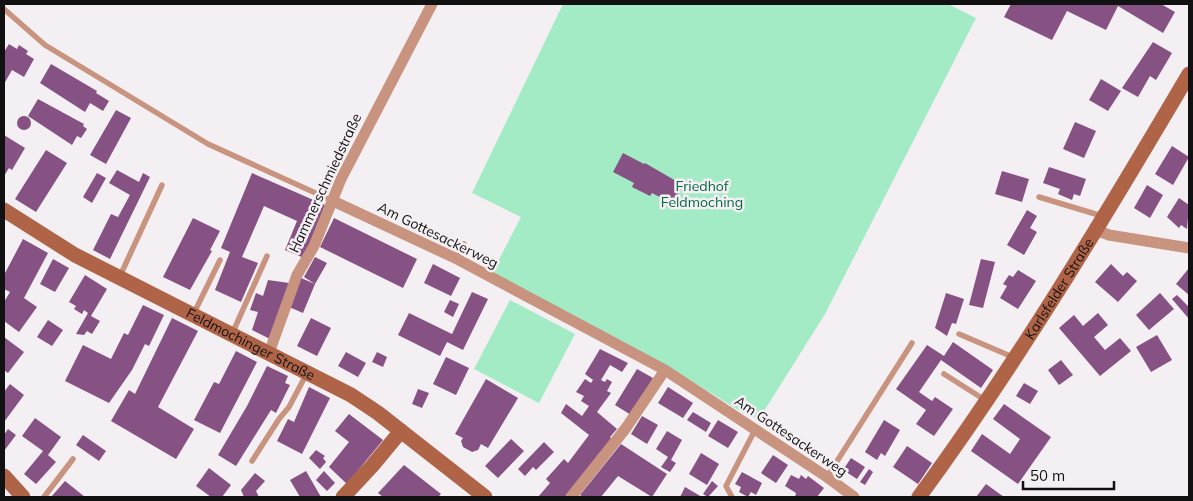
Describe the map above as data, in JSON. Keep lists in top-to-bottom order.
{
  "streets": {
    "main road": ["Karlsfelder Straße", "Feldmochinger Straße"],
    "street": ["Hammerschmiedstraße", "Am Gottesackerweg"]
  },
  "crossings": [
    ["Hammerschmiedstraße", "Am Gottesackerweg"],
    ["Hammerschmiedstraße", "Feldmochinger Straße"]
  ],
  "parks": ["Friedhof Feldmoching"],
  "scale_bar": "50 m"
}
